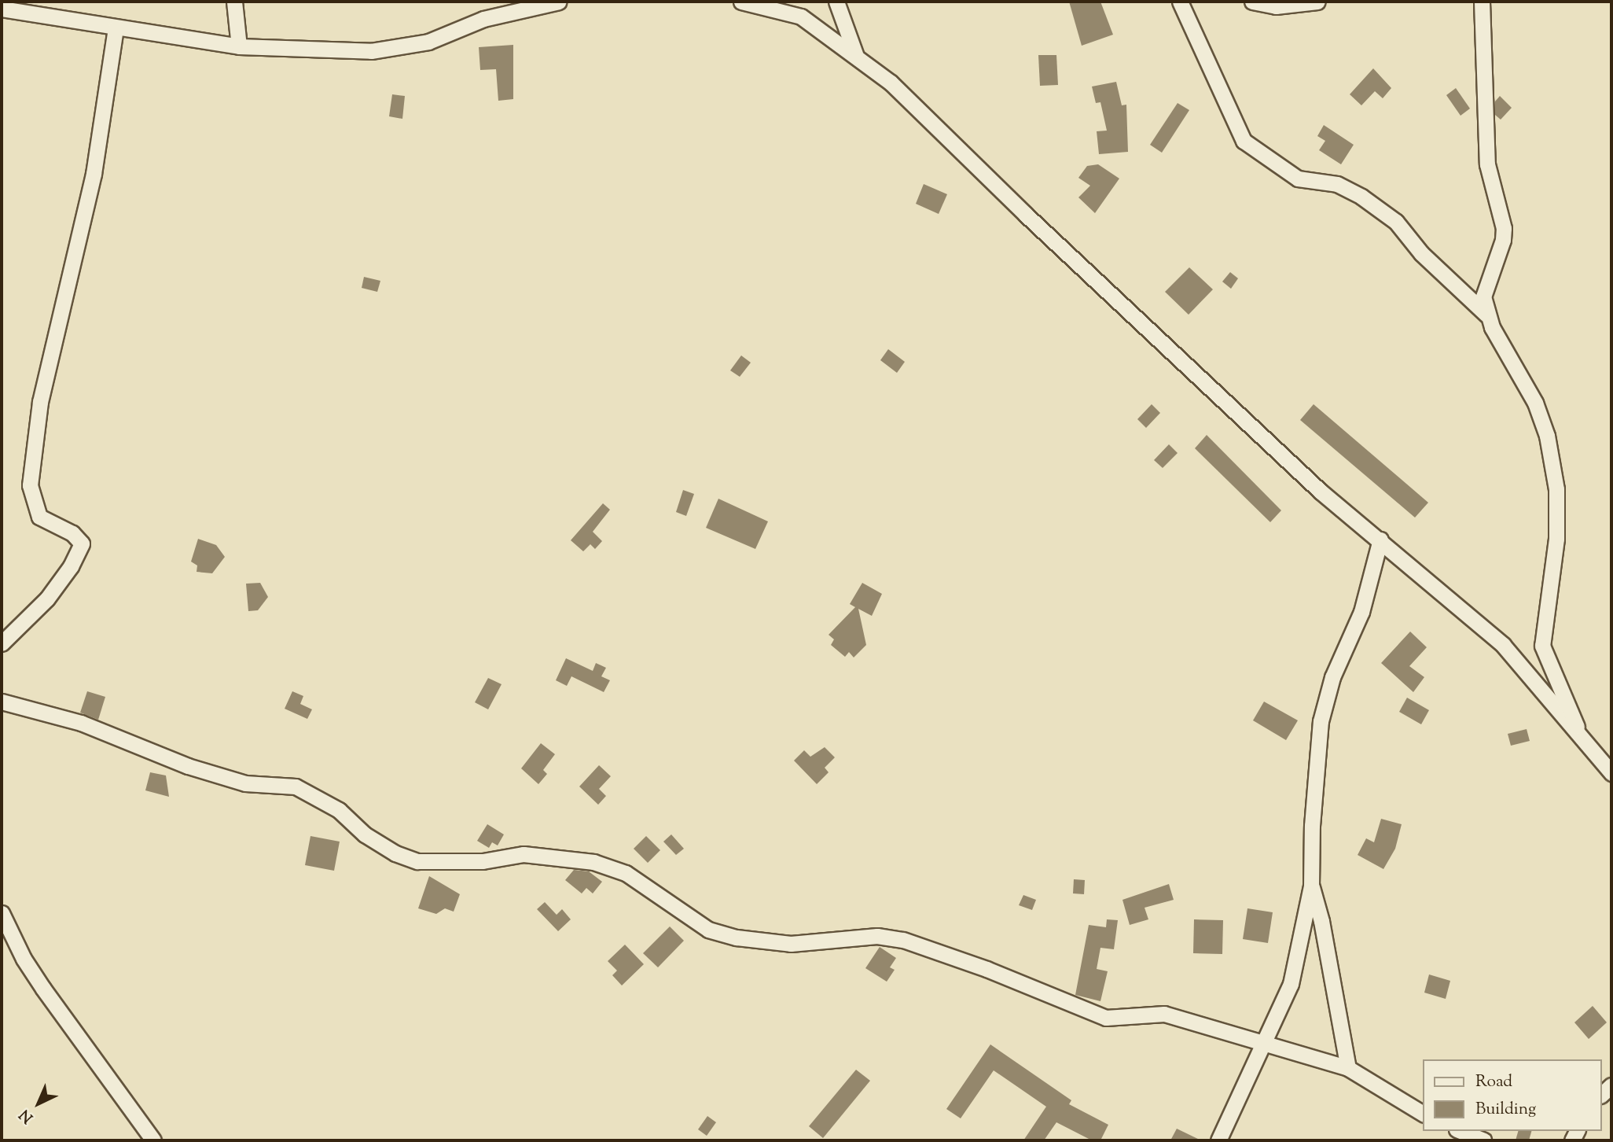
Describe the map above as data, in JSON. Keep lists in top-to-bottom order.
{
  "legend": ["Road", "Building"],
  "north": "bottom left"
}
